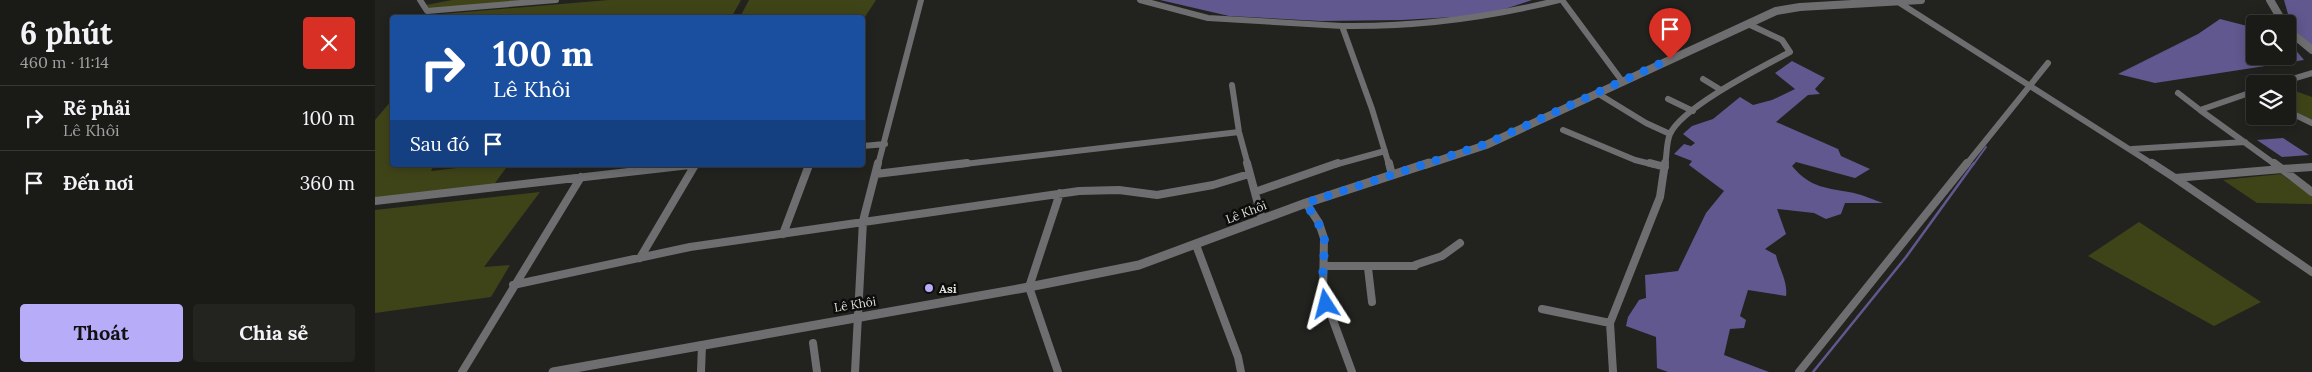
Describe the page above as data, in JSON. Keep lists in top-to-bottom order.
{
  "streets": {
    "street": ["Lê Khôi"]
  },
  "places": ["Asi"],
  "page": {
    "heading": ["6 phút", "460 m · 11:14"],
    "turn": ["100 m", "Lê Khôi"],
    "list": [
      {
        "name": "Rẽ phải",
        "note": "Lê Khôi",
        "value": "100 m"
      },
      {
        "name": "Đến nơi",
        "value": "360 m"
      }
    ],
    "then": "Sau đó",
    "buttons": ["Thoát", "Chia sẻ"]
  }
}
